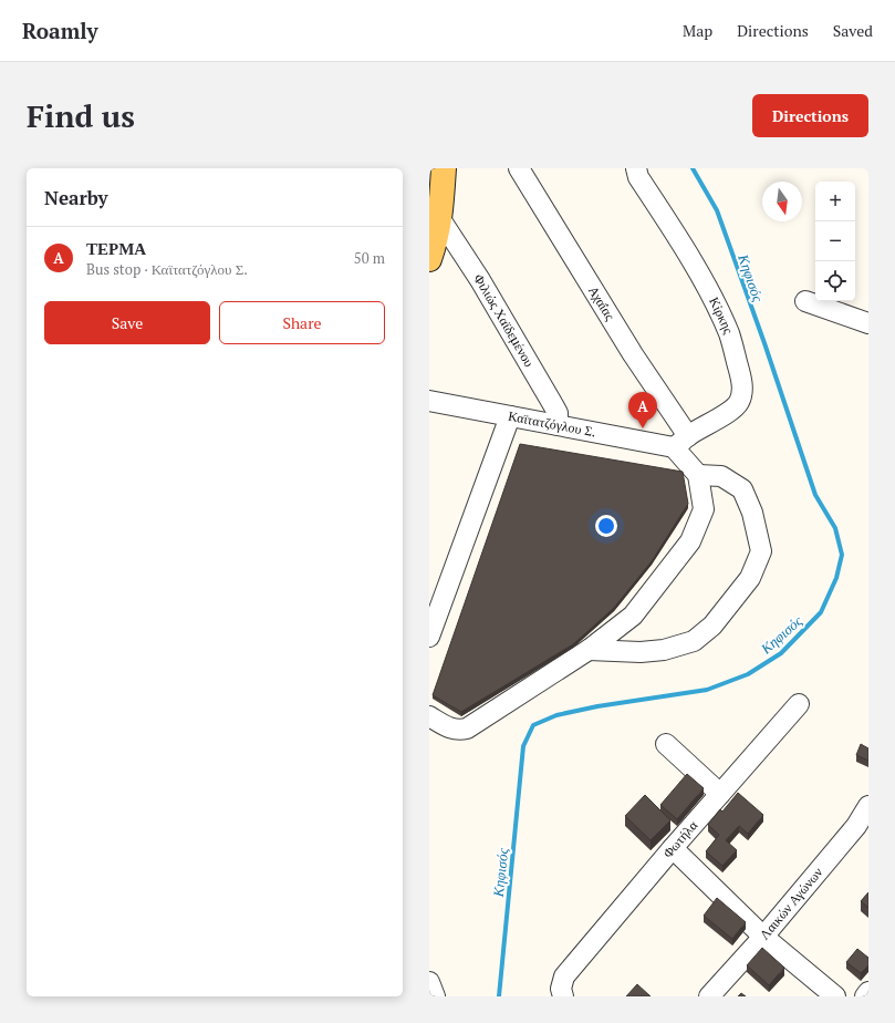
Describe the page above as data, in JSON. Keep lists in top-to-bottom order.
{
  "streets": {
    "street": [
      "Αχαΐας",
      "Κίρκης",
      "Φιλιώς Χαϊδεμένου",
      "Καϊτατζόγλου Σ.",
      "Φωτήλα",
      "Λαικών Αγώνων"
    ]
  },
  "crossings": [
    ["Αχαΐας", "Κίρκης"],
    ["Αχαΐας", "Καϊτατζόγλου Σ."],
    ["Κίρκης", "Καϊτατζόγλου Σ."],
    ["Φιλιώς Χαϊδεμένου", "Καϊτατζόγλου Σ."]
  ],
  "water": ["Κηφισός"],
  "north": "bottom",
  "page": {
    "header": "Roamly",
    "nav": ["Map", "Directions", "Saved"],
    "buttons": [
      "Directions",
      ["Save", "Share"]
    ],
    "title": "Find us",
    "heading": "Nearby",
    "map_buttons": ["+", "−"],
    "list": [
      {
        "mark": "A",
        "name": "ΤΕΡΜΑ",
        "note": "Bus stop · Καϊτατζόγλου Σ.",
        "value": "50 m"
      }
    ],
    "pins": "A"
  }
}
